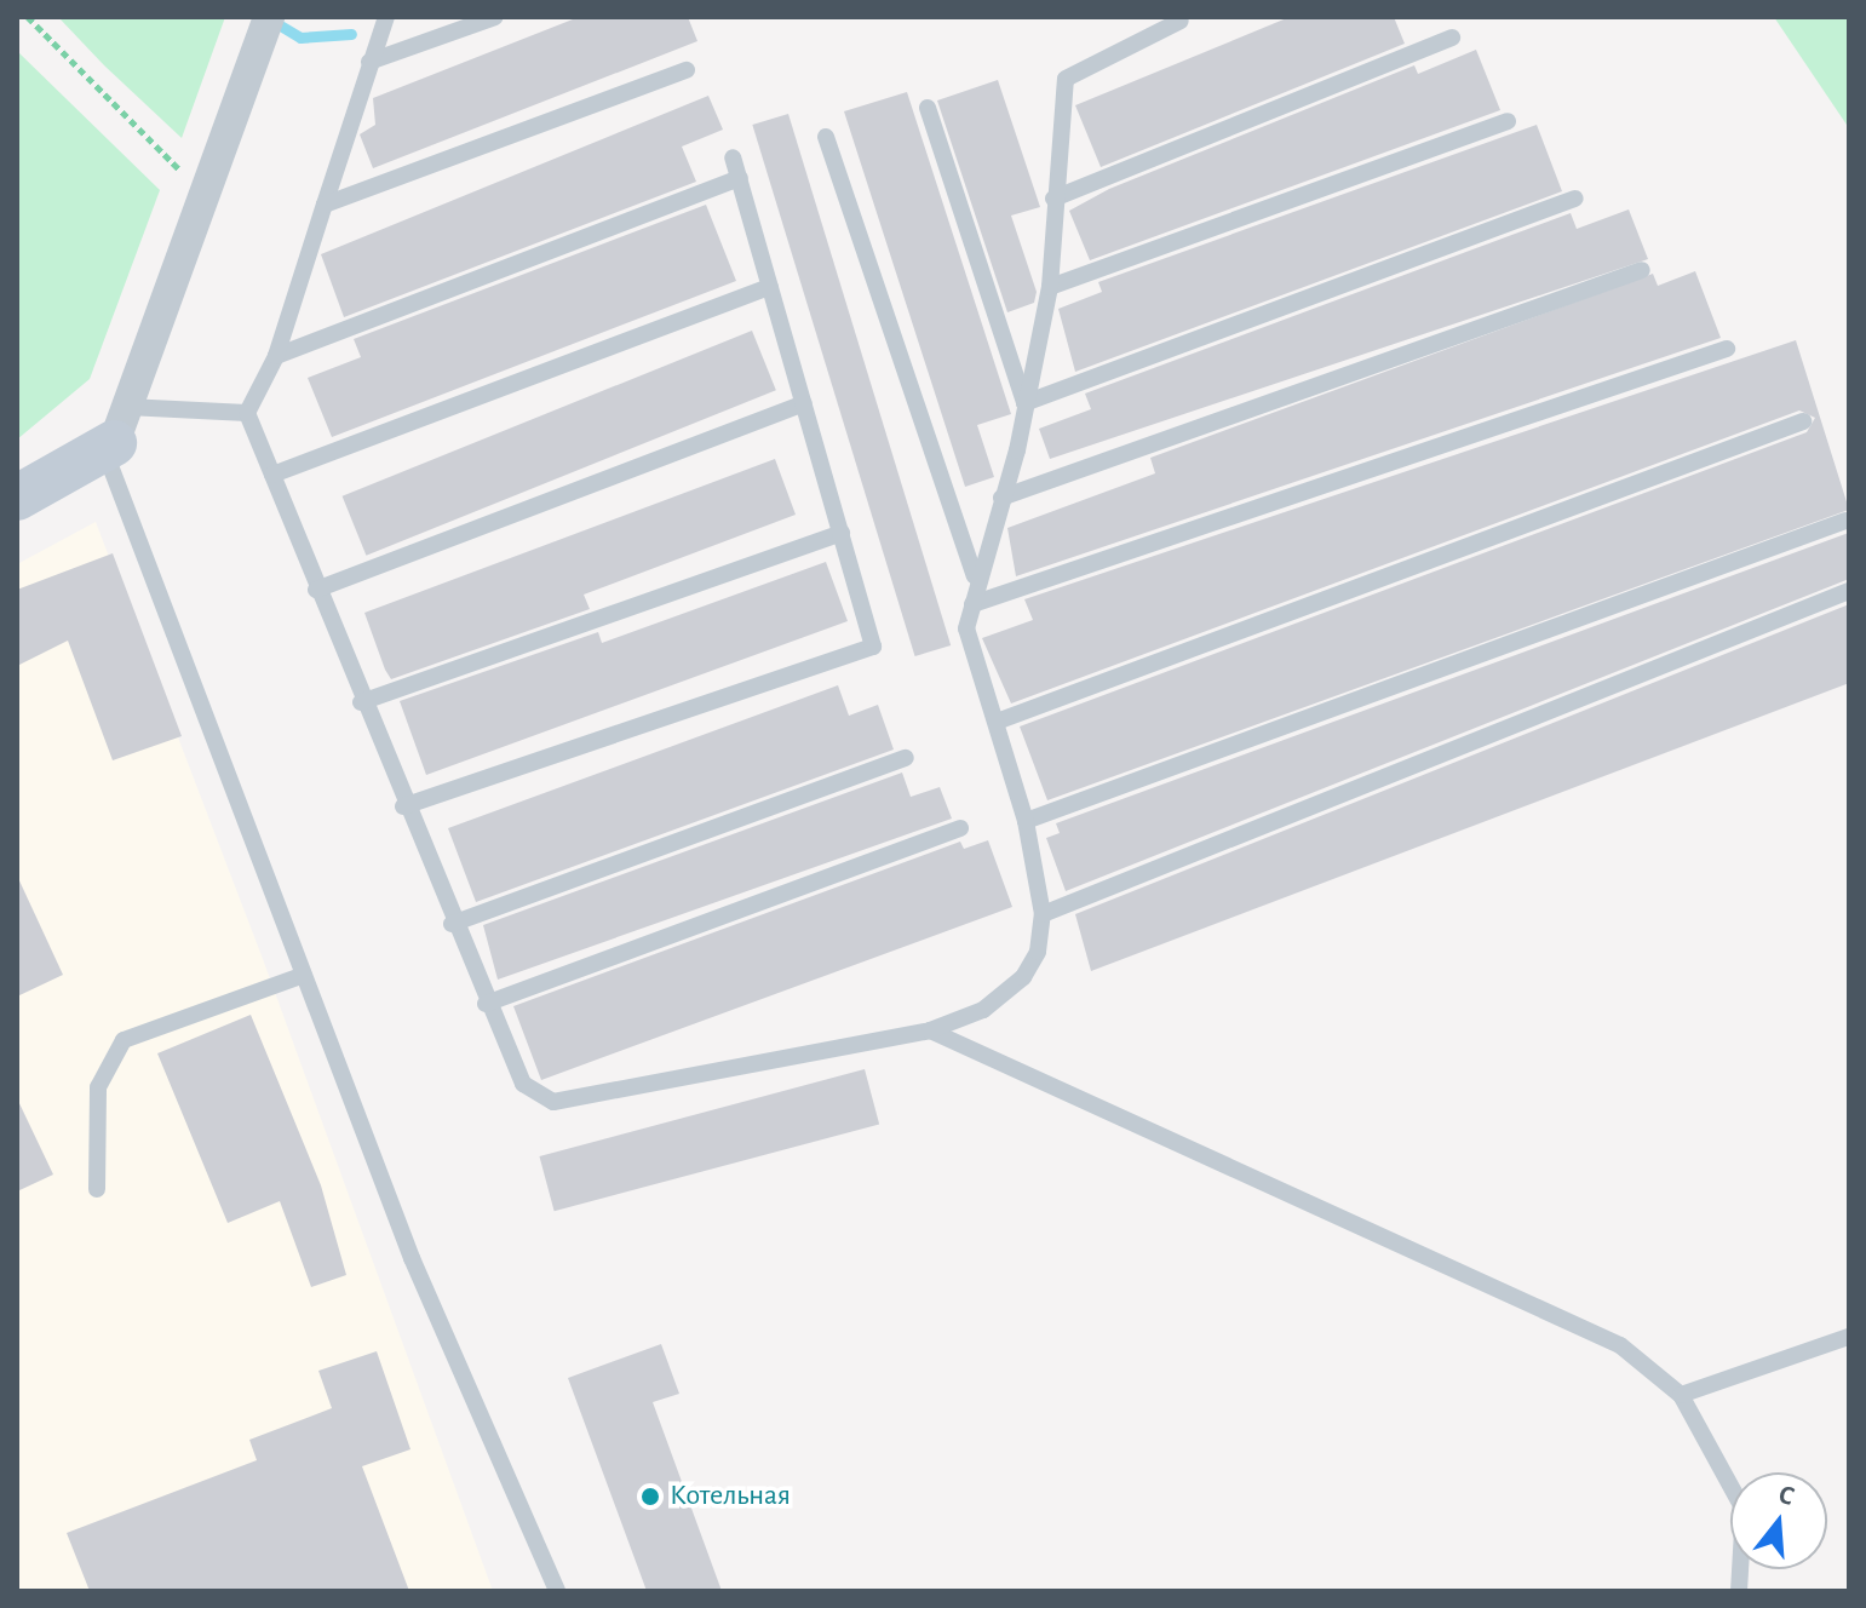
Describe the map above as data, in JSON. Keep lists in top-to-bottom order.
{
  "places": ["Котельная"],
  "north": "top"
}
